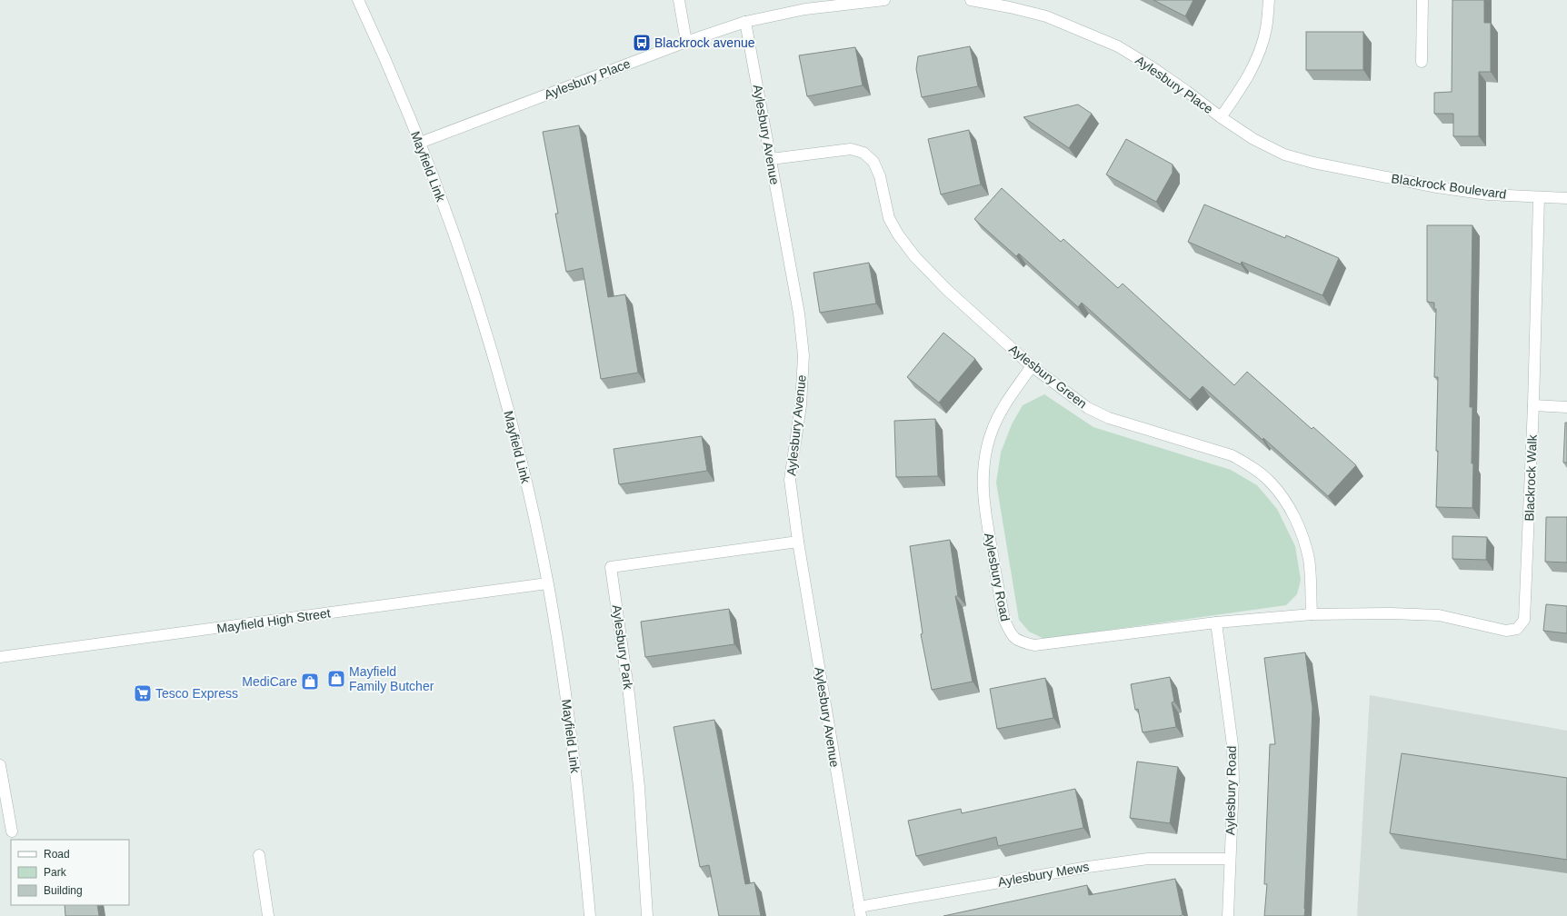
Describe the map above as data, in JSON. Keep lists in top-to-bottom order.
{
  "streets": {
    "street": [
      "Aylesbury Place",
      "Aylesbury Avenue",
      "Mayfield Link",
      "Blackrock Boulevard",
      "Aylesbury Green",
      "Blackrock Walk",
      "Aylesbury Road",
      "Mayfield High Street",
      "Aylesbury Park",
      "Aylesbury Mews"
    ]
  },
  "crossings": [
    ["Aylesbury Place", "Aylesbury Avenue"],
    ["Aylesbury Place", "Mayfield Link"],
    ["Aylesbury Place", "Blackrock Boulevard"],
    ["Aylesbury Avenue", "Aylesbury Green"],
    ["Aylesbury Avenue", "Aylesbury Park"],
    ["Aylesbury Avenue", "Aylesbury Mews"],
    ["Mayfield Link", "Mayfield High Street"],
    ["Blackrock Boulevard", "Blackrock Walk"],
    ["Aylesbury Green", "Aylesbury Road"],
    ["Blackrock Walk", "Aylesbury Road"],
    ["Aylesbury Road", "Aylesbury Mews"]
  ],
  "places": {
    "bus stop": ["Blackrock avenue"],
    "shop": ["Mayfield Family Butcher", "MediCare"],
    "supermarket": ["Tesco Express"]
  },
  "legend": ["Road", "Park", "Building"]
}
